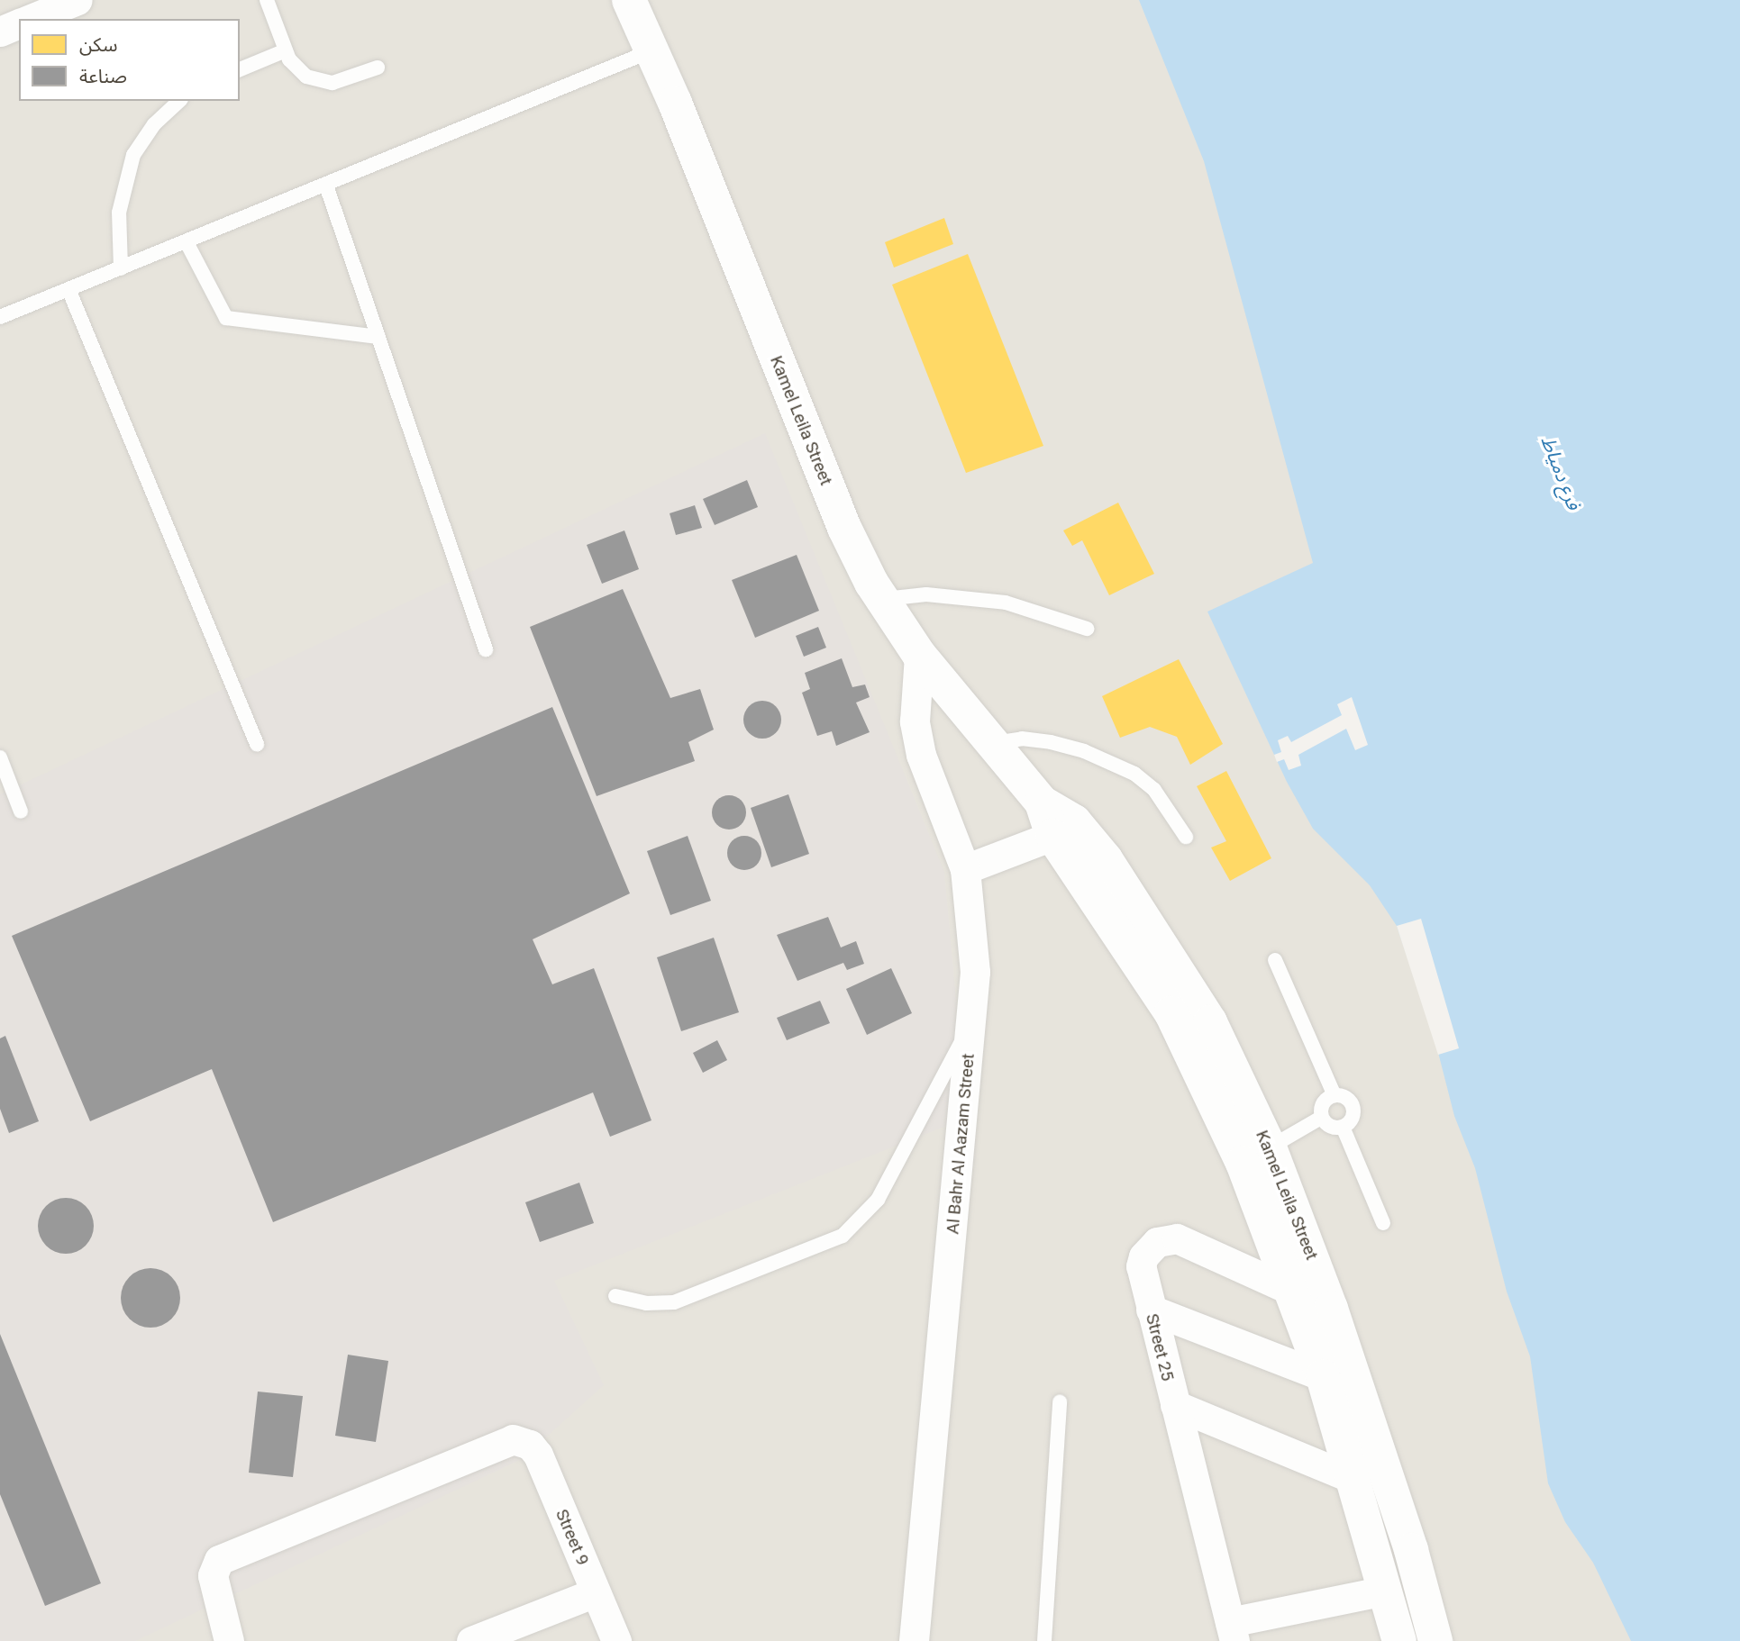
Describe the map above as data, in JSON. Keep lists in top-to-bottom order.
{
  "streets": {
    "street": [
      "Kamel Leila Street",
      "Al Bahr Al Aazam Street",
      "Street 25",
      "Street 9"
    ]
  },
  "crossings": [
    ["Kamel Leila Street", "Al Bahr Al Aazam Street"],
    ["Kamel Leila Street", "Street 25"]
  ],
  "water": ["فرع دمياط"],
  "legend": ["سكن", "صناعة"]
}
